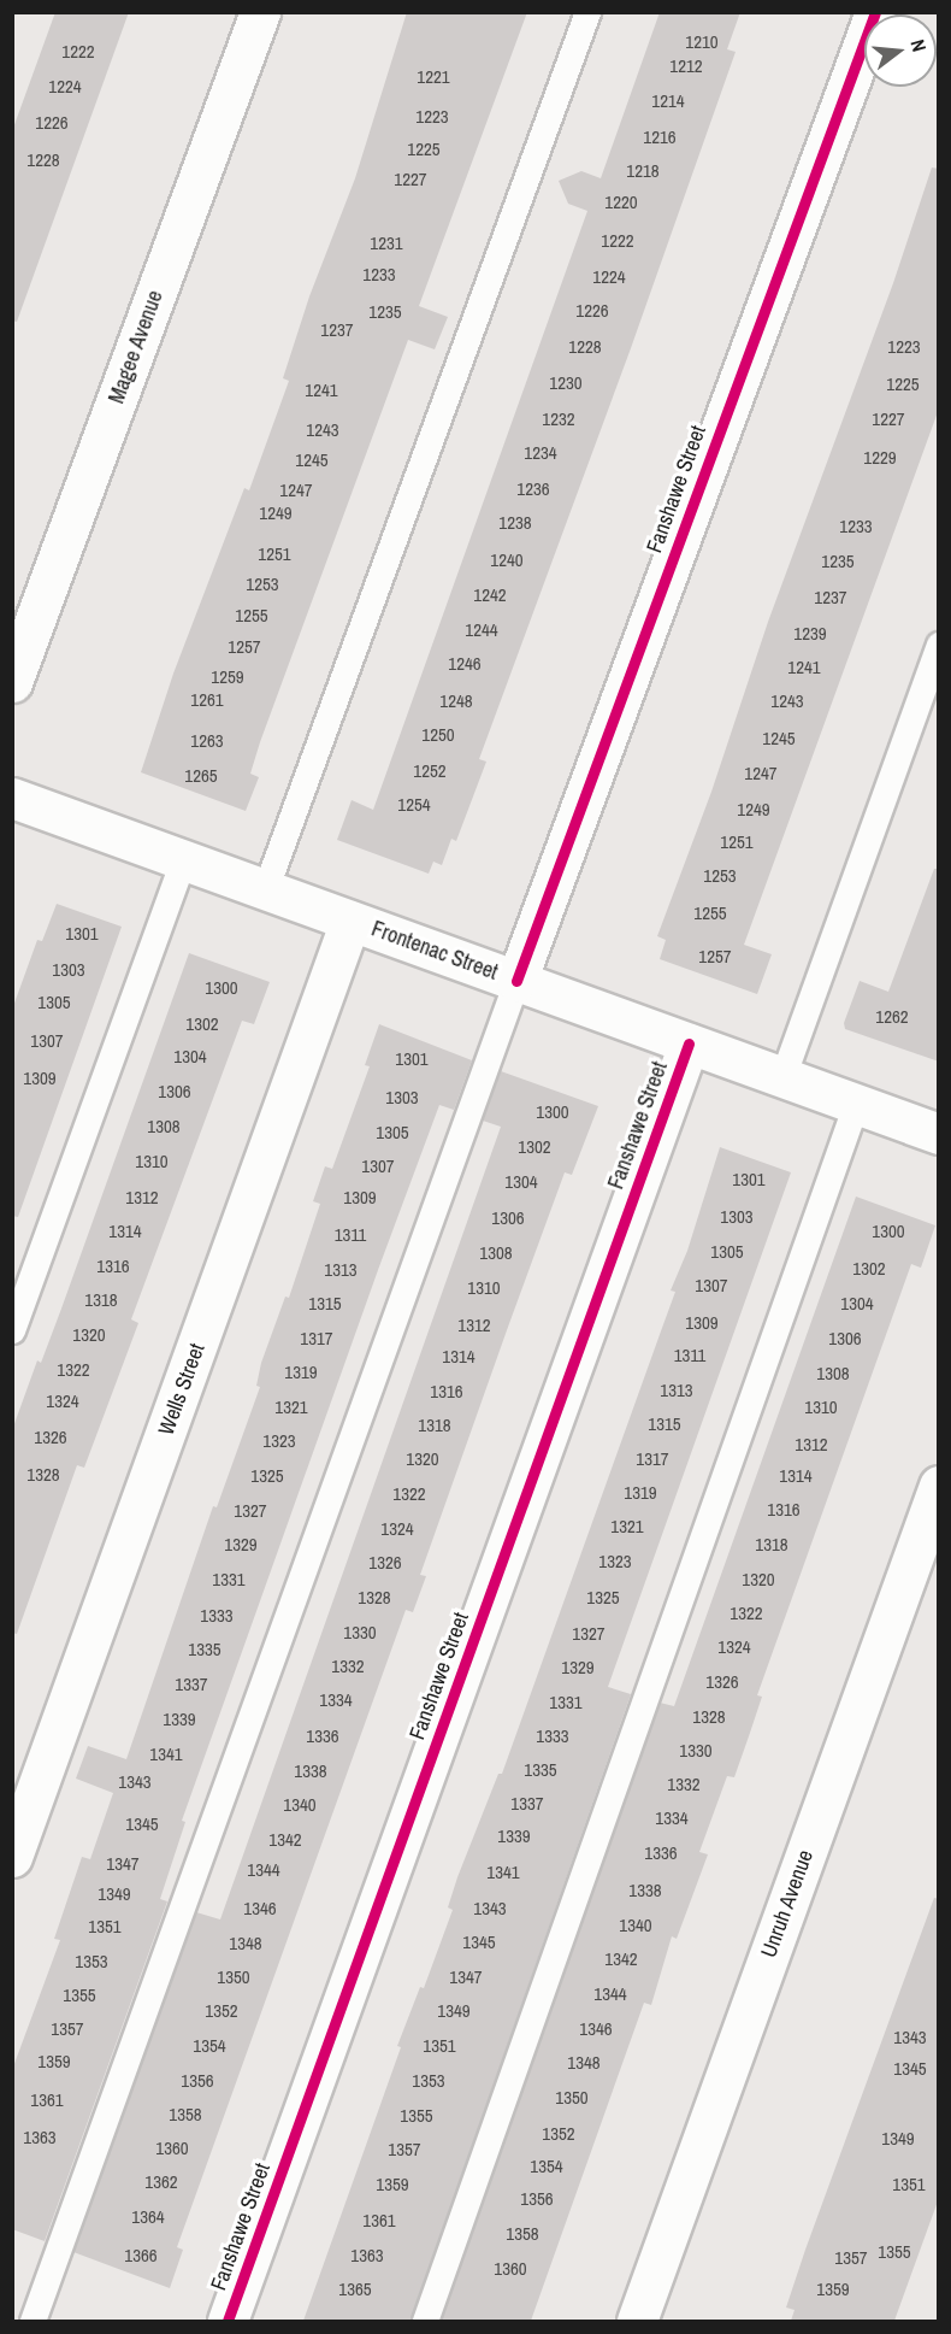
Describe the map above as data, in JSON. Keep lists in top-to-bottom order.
{
  "streets": {
    "street": [
      "Magee Avenue",
      "Fanshawe Street",
      "Frontenac Street",
      "Wells Street",
      "Unruh Avenue"
    ]
  },
  "crossings": [
    ["Fanshawe Street", "Frontenac Street"],
    ["Frontenac Street", "Wells Street"]
  ],
  "house_numbers": [
    "1210",
    "1222",
    "1212",
    "1221",
    "1224",
    "1214",
    "1223",
    "1226",
    "1216",
    "1225",
    "1228",
    "1218",
    "1227",
    "1220",
    "1222",
    "1231",
    "1233",
    "1224",
    "1226",
    "1235",
    "1237",
    "1228",
    "1223",
    "1230",
    "1225",
    "1241",
    "1232",
    "1227",
    "1243",
    "1234",
    "1229",
    "1245",
    "1236",
    "1247",
    "1249",
    "1238",
    "1233",
    "1251",
    "1240",
    "1235",
    "1253",
    "1242",
    "1237",
    "1255",
    "1244",
    "1239",
    "1257",
    "1246",
    "1241",
    "1259",
    "1261",
    "1248",
    "1243",
    "1250",
    "1245",
    "1263",
    "1252",
    "1247",
    "1265",
    "1254",
    "1249",
    "1251",
    "1253",
    "1255",
    "1301",
    "1257",
    "1303",
    "1300",
    "1305",
    "1262",
    "1302",
    "1307",
    "1304",
    "1301",
    "1309",
    "1306",
    "1303",
    "1300",
    "1308",
    "1305",
    "1302",
    "1310",
    "1307",
    "1301",
    "1304",
    "1312",
    "1309",
    "1303",
    "1306",
    "1314",
    "1300",
    "1311",
    "1305",
    "1308",
    "1316",
    "1302",
    "1313",
    "1307",
    "1310",
    "1318",
    "1315",
    "1304",
    "1309",
    "1312",
    "1320",
    "1317",
    "1306",
    "1311",
    "1314",
    "1322",
    "1319",
    "1308",
    "1313",
    "1316",
    "1324",
    "1321",
    "1310",
    "1315",
    "1318",
    "1326",
    "1323",
    "1312",
    "1320",
    "1317",
    "1328",
    "1325",
    "1314",
    "1319",
    "1322",
    "1316",
    "1327",
    "1321",
    "1324",
    "1329",
    "1318",
    "1323",
    "1326",
    "1331",
    "1320",
    "1328",
    "1325",
    "1322",
    "1333",
    "1330",
    "1327",
    "1324",
    "1335",
    "1332",
    "1329",
    "1326",
    "1337",
    "1334",
    "1331",
    "1328",
    "1339",
    "1336",
    "1333",
    "1330",
    "1341",
    "1335",
    "1338",
    "1343",
    "1332",
    "1337",
    "1340",
    "1334",
    "1345",
    "1339",
    "1342",
    "1336",
    "1347",
    "1344",
    "1341",
    "1338",
    "1349",
    "1346",
    "1343",
    "1340",
    "1351",
    "1345",
    "1348",
    "1342",
    "1353",
    "1350",
    "1347",
    "1344",
    "1355",
    "1352",
    "1349",
    "1357",
    "1346",
    "1343",
    "1354",
    "1351",
    "1359",
    "1348",
    "1345",
    "1356",
    "1353",
    "1350",
    "1361",
    "1358",
    "1355",
    "1352",
    "1363",
    "1349",
    "1360",
    "1357",
    "1354",
    "1362",
    "1359",
    "1351",
    "1356",
    "1364",
    "1361",
    "1358",
    "1355",
    "1366",
    "1363",
    "1357",
    "1360",
    "1365",
    "1359"
  ],
  "north": "right"
}
